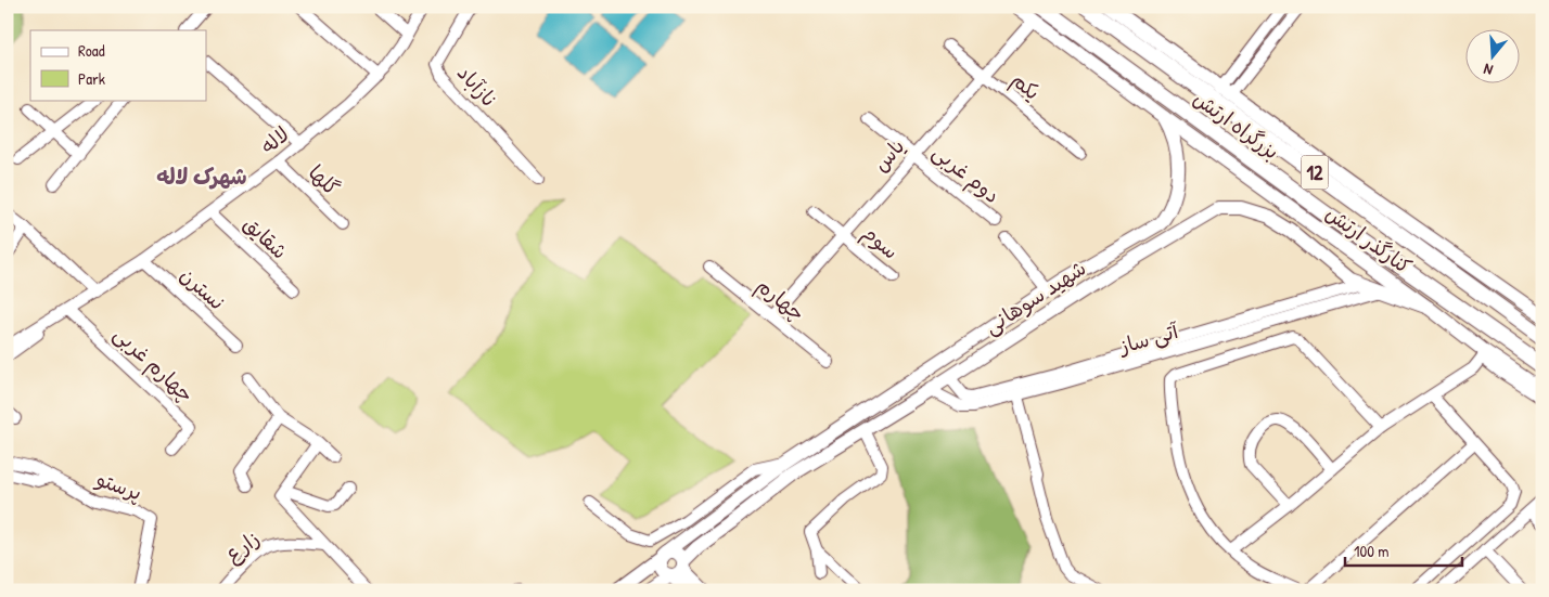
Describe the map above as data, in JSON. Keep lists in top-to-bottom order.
{
  "streets": {
    "highway": ["بزرگراه ارتش", "12"],
    "main road": ["کنارگذر ارتش", "شهید سوهانی"],
    "street": [
      "نازآباد",
      "یکم",
      "لاله",
      "یاس",
      "دوم غربی",
      "گلها",
      "شقایق",
      "سوم",
      "نسترن",
      "چهارم",
      "آتی ساز",
      "چهارم غربی",
      "پرستو",
      "زارع"
    ]
  },
  "crossings": [
    ["یکم", "یاس"],
    ["بزرگراه ارتش", "یاس"],
    ["بزرگراه ارتش", "کنارگذر ارتش"],
    ["لاله", "گلها"],
    ["لاله", "شقایق"],
    ["لاله", "نسترن"],
    ["لاله", "چهارم غربی"],
    ["یاس", "دوم غربی"],
    ["یاس", "کنارگذر ارتش"],
    ["یاس", "سوم"],
    ["یاس", "چهارم"],
    ["کنارگذر ارتش", "شهید سوهانی"],
    ["شهید سوهانی", "آتی ساز"]
  ],
  "districts": ["شهرک لاله"],
  "legend": ["Road", "Park"],
  "scale_bar": "100 m",
  "north": "bottom"
}
